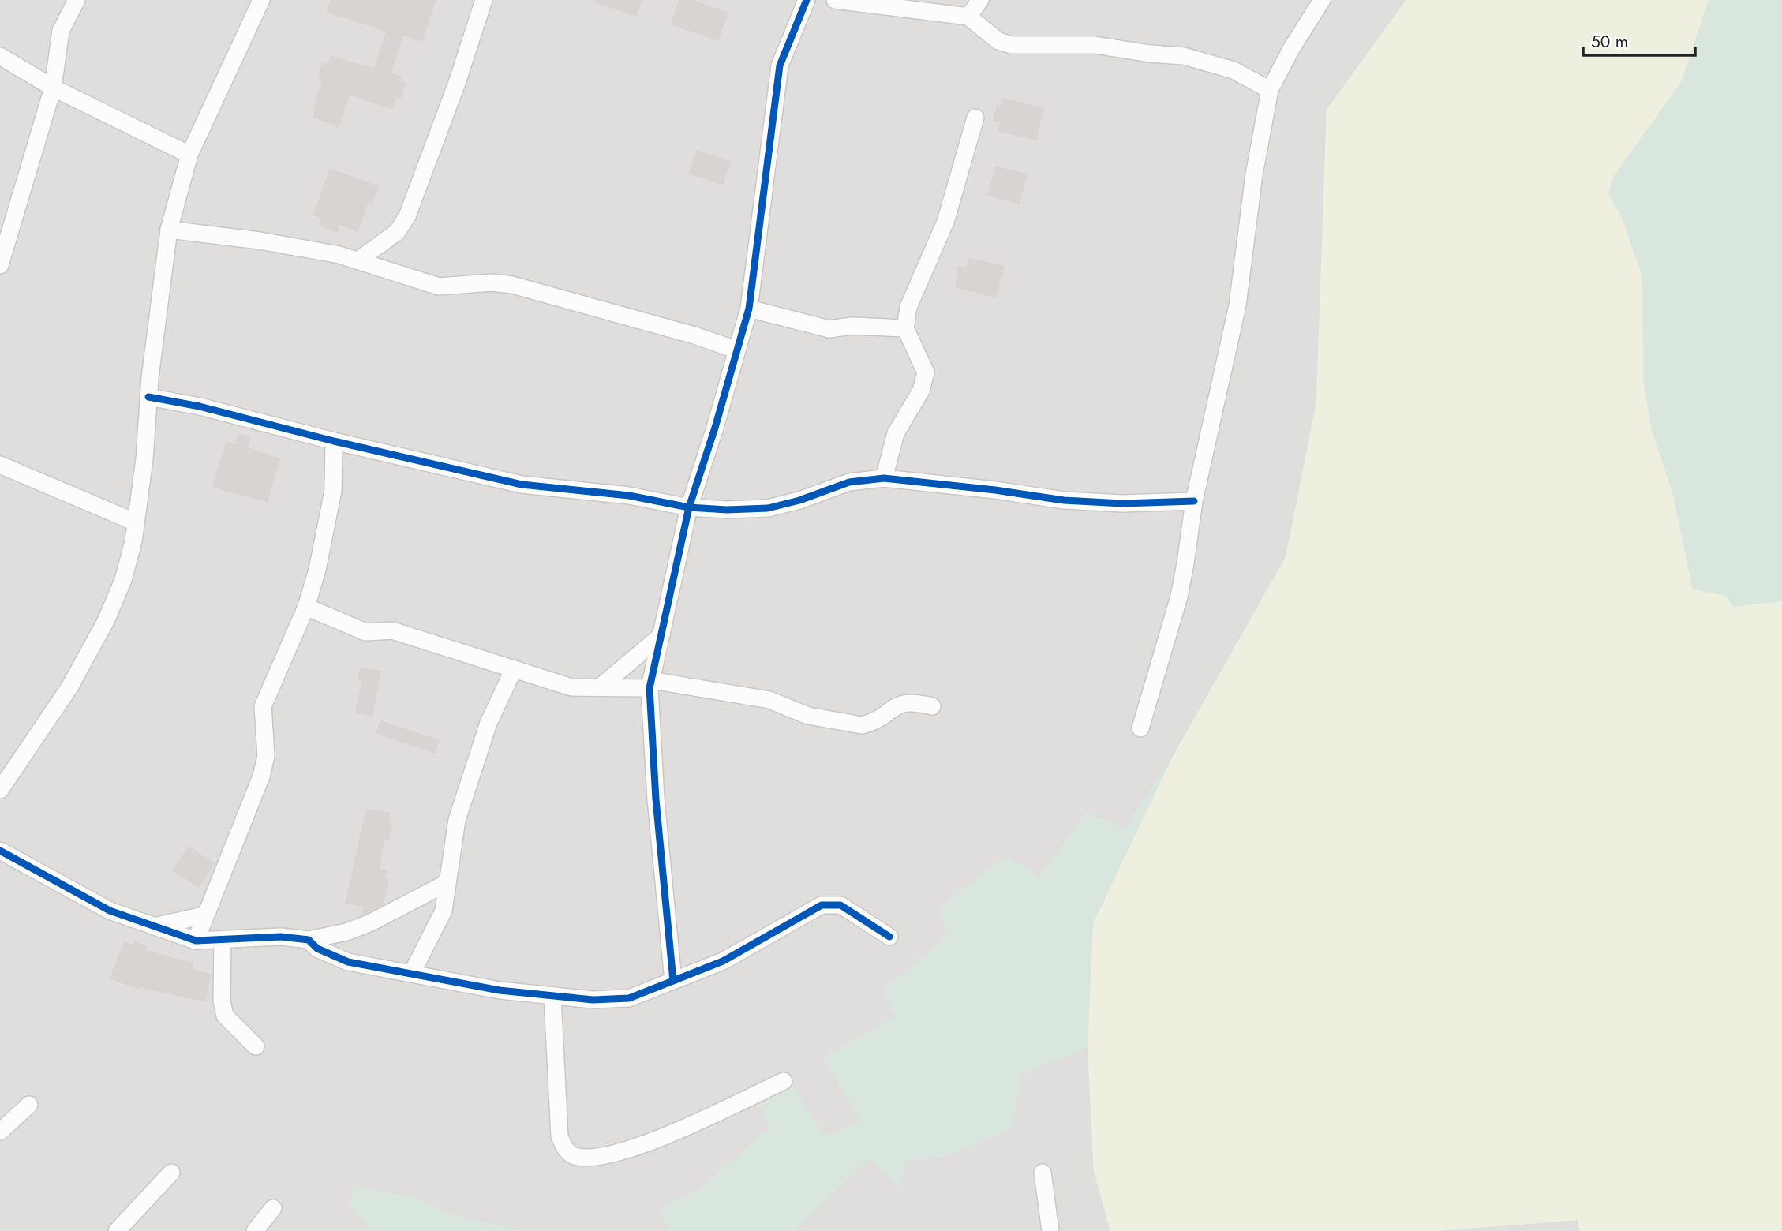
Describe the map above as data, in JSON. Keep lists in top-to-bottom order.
{
  "scale_bar": "50 m"
}
